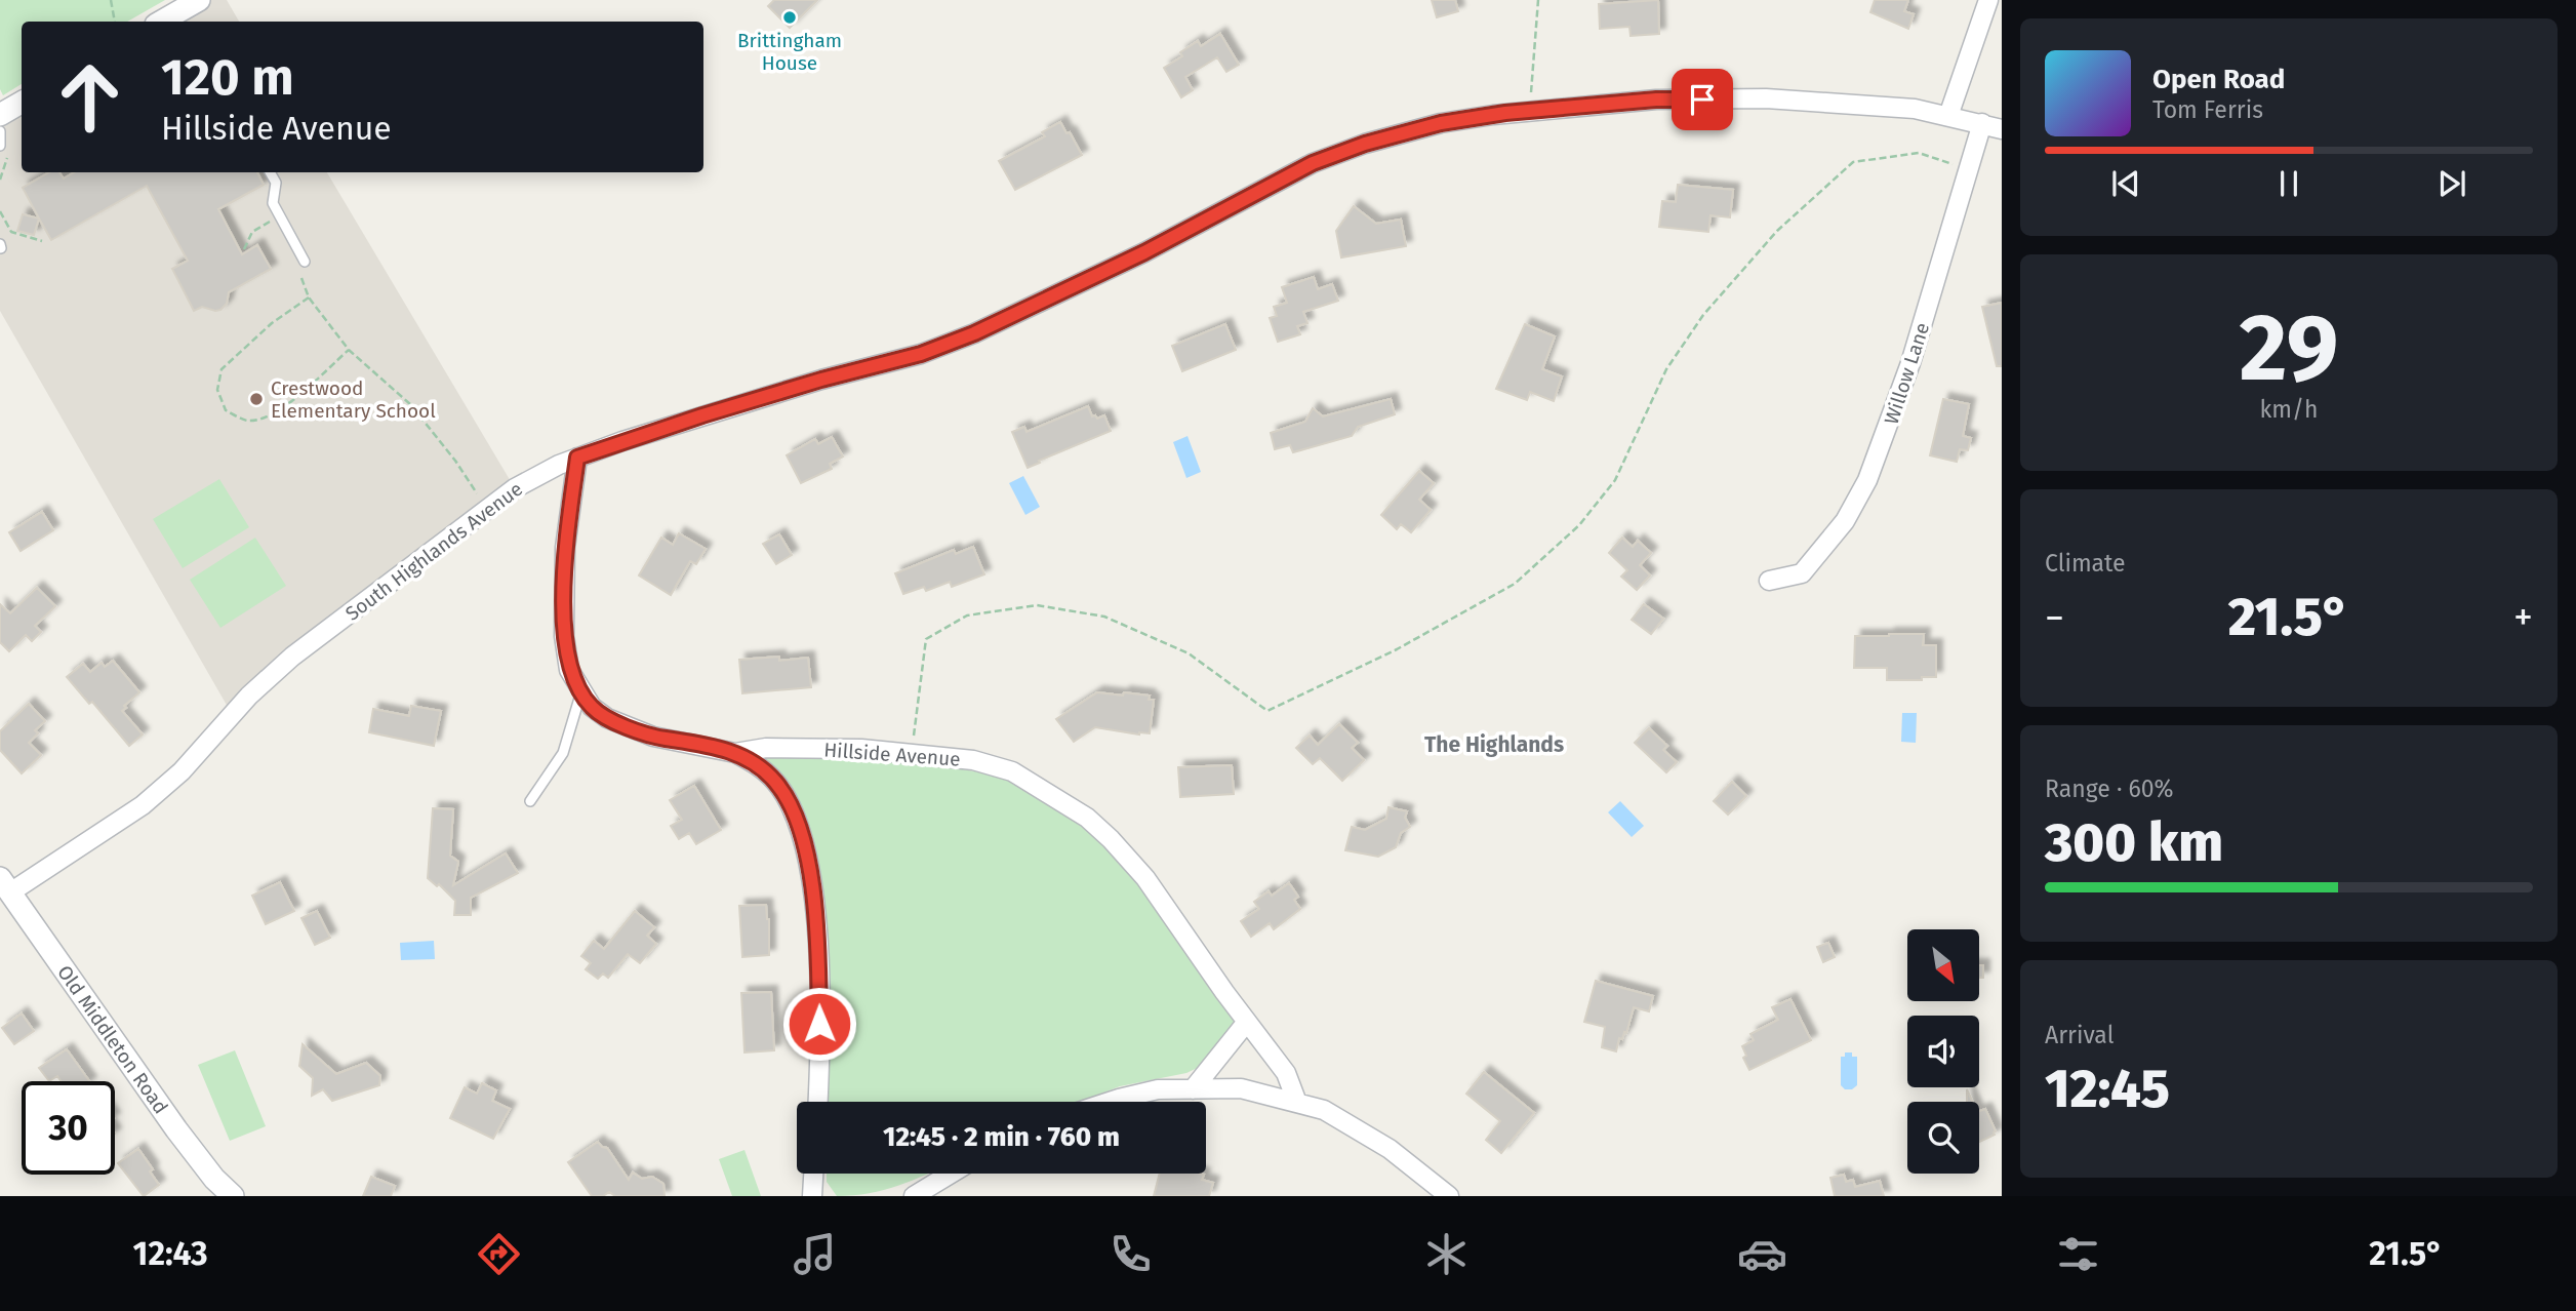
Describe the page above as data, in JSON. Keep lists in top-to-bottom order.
{
  "streets": {
    "street": [
      "Willow Lane",
      "South Highlands Avenue",
      "Hillside Avenue",
      "Old Middleton Road"
    ]
  },
  "crossings": [
    ["Willow Lane", "South Highlands Avenue"],
    ["South Highlands Avenue", "Hillside Avenue"],
    ["South Highlands Avenue", "Old Middleton Road"]
  ],
  "districts": ["The Highlands"],
  "places": ["Brittingham House", "Crestwood Elementary School"],
  "north": "bottom right",
  "page": {
    "turn": ["120 m", "Hillside Avenue"],
    "song": ["Open Road", "Tom Ferris"],
    "tile": [
      ["29", "km/h"],
      "Climate",
      ["Range · 60%", "300 km"],
      ["Arrival", "12:45"]
    ],
    "heat": ["−", "21.5°", "+"],
    "limit": "30",
    "trip": "12:45 · 2 min · 760 m",
    "tabs": ["12:43", "21.5°"]
  }
}
